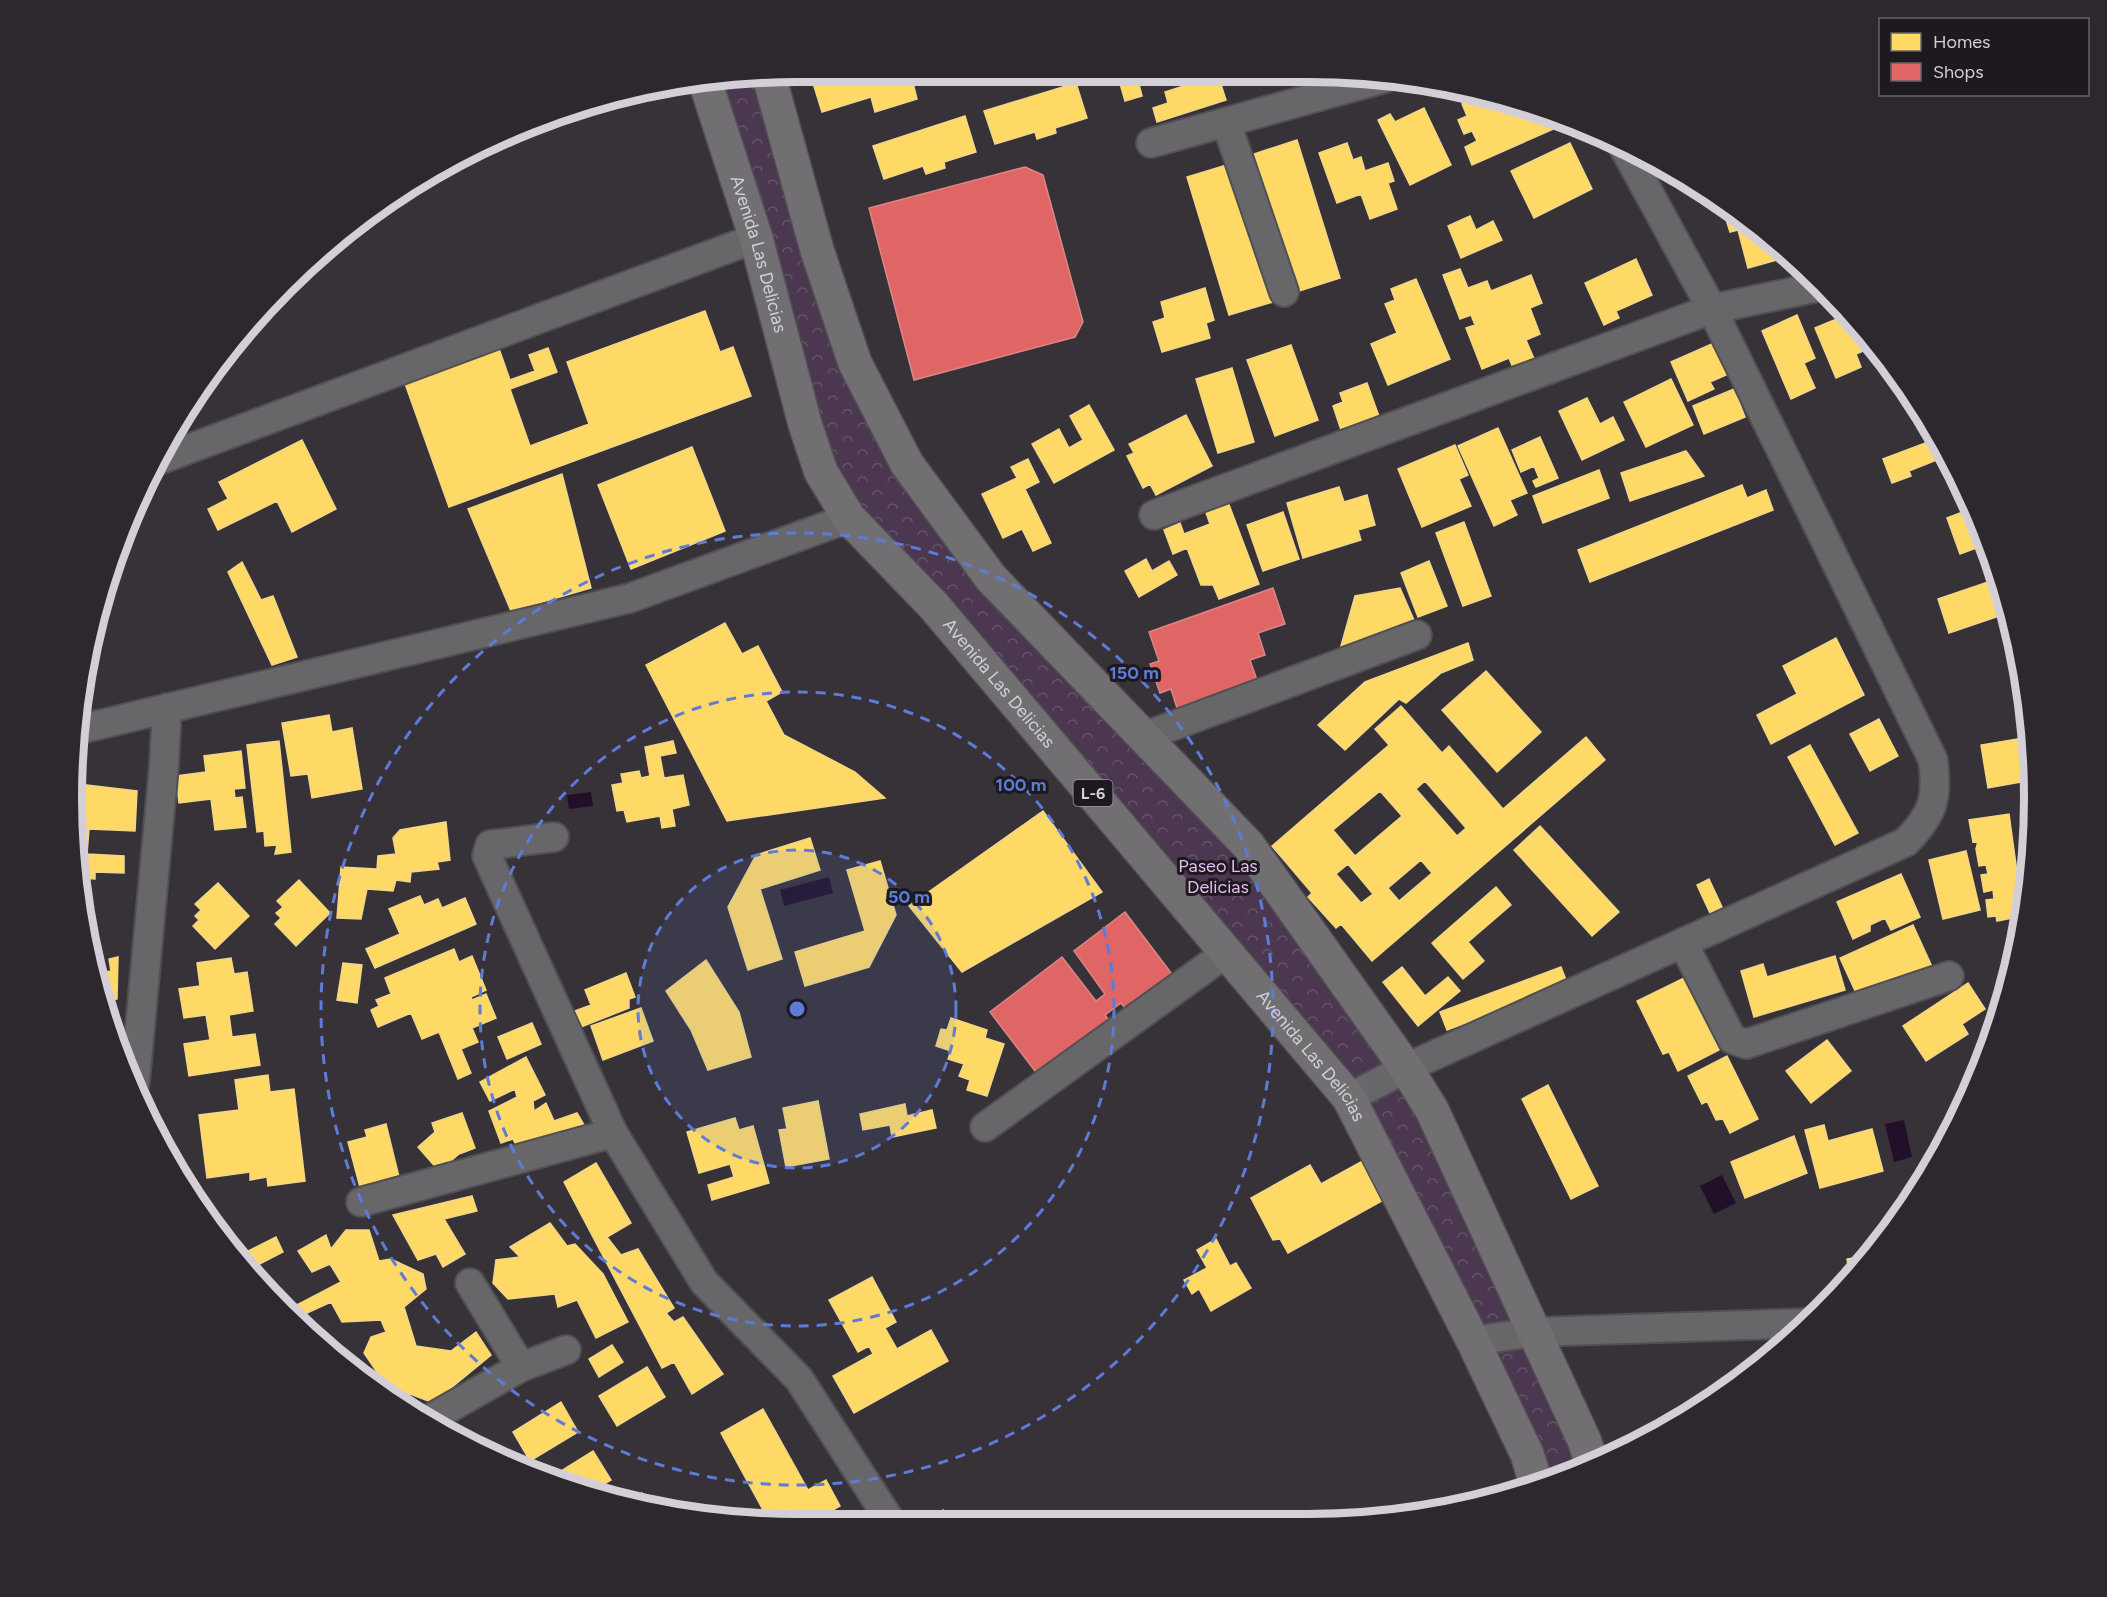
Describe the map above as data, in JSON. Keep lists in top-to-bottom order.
{
  "streets": {
    "main road": ["Avenida Las Delicias", "L-6"]
  },
  "parks": ["Paseo Las Delicias"],
  "legend": ["Homes", "Shops"],
  "rings": ["150 m", "100 m", "50 m"]
}
